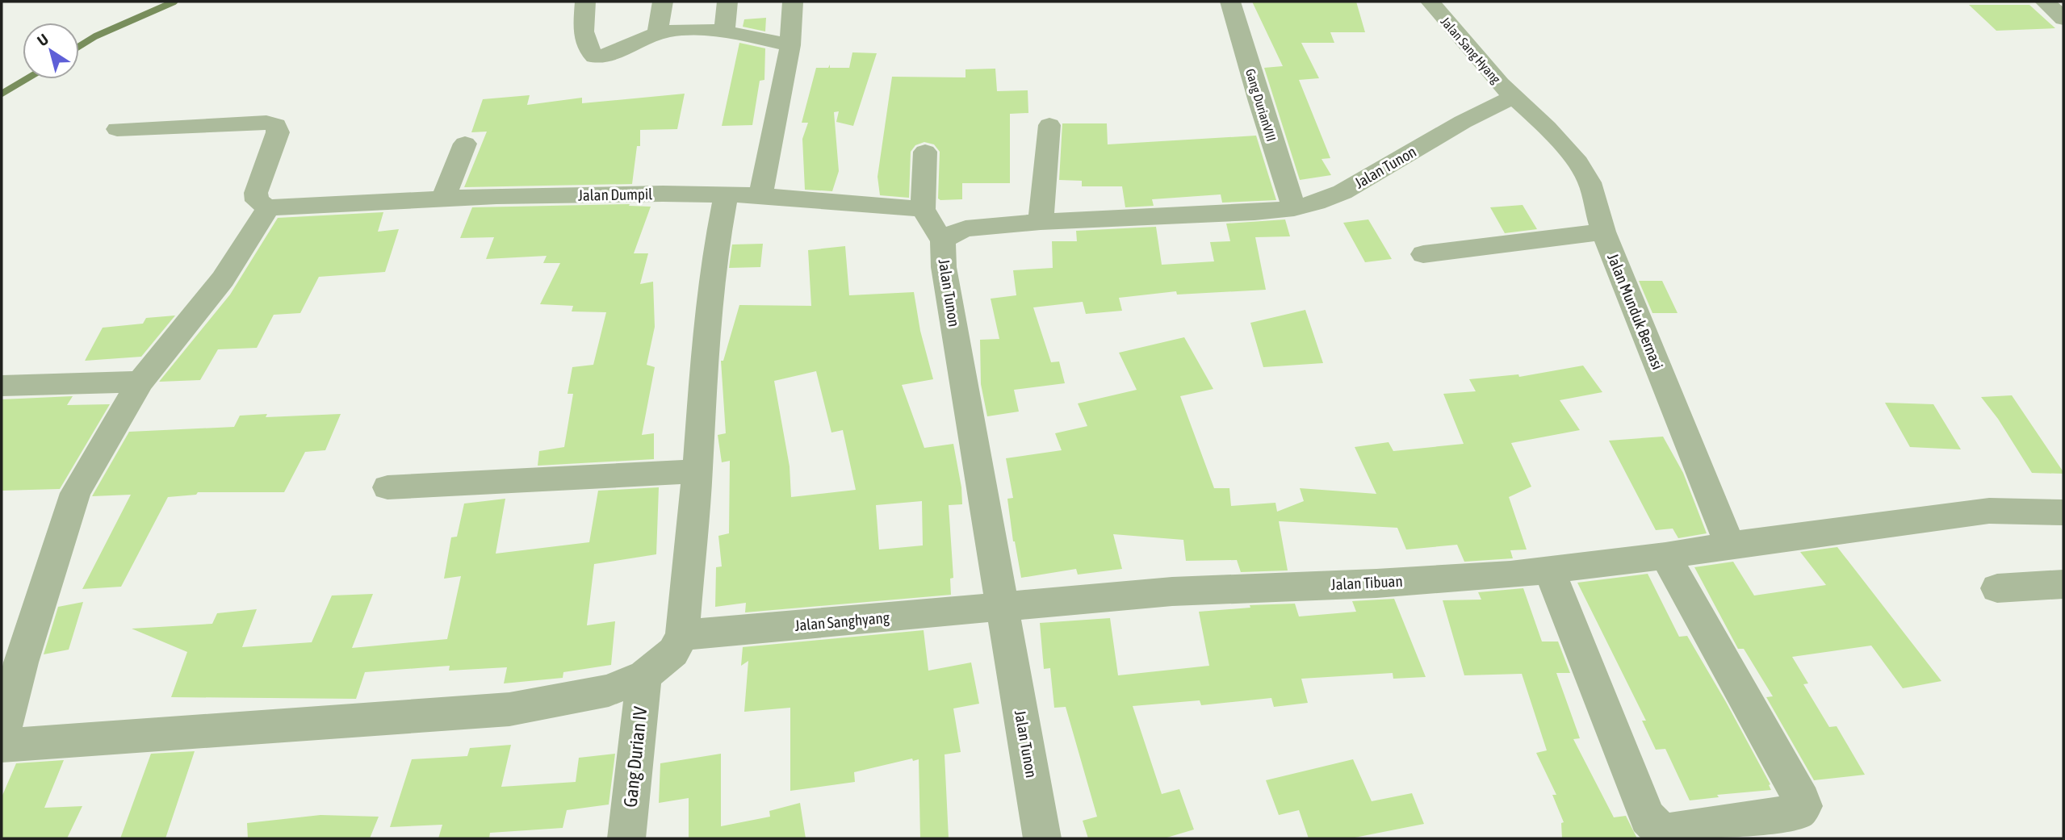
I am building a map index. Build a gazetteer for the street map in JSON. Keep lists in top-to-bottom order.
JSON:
{
  "streets": {
    "street": [
      "Jalan Sang Hyang",
      "Gang DurianVIII",
      "Jalan Tunon",
      "Jalan Dumpil",
      "Jalan Munduk Bernasi",
      "Jalan Tibuan",
      "Jalan Sanghyang",
      "Gang Durian IV"
    ]
  },
  "crossings": [
    ["Jalan Sang Hyang", "Jalan Tunon"],
    ["Jalan Sang Hyang", "Jalan Munduk Bernasi"],
    ["Gang DurianVIII", "Jalan Tunon"],
    ["Jalan Tunon", "Jalan Munduk Bernasi"],
    ["Jalan Tunon", "Jalan Tibuan"],
    ["Jalan Tunon", "Jalan Sanghyang"],
    ["Jalan Munduk Bernasi", "Jalan Tibuan"],
    ["Jalan Tibuan", "Jalan Sanghyang"]
  ],
  "north": "top left"
}
